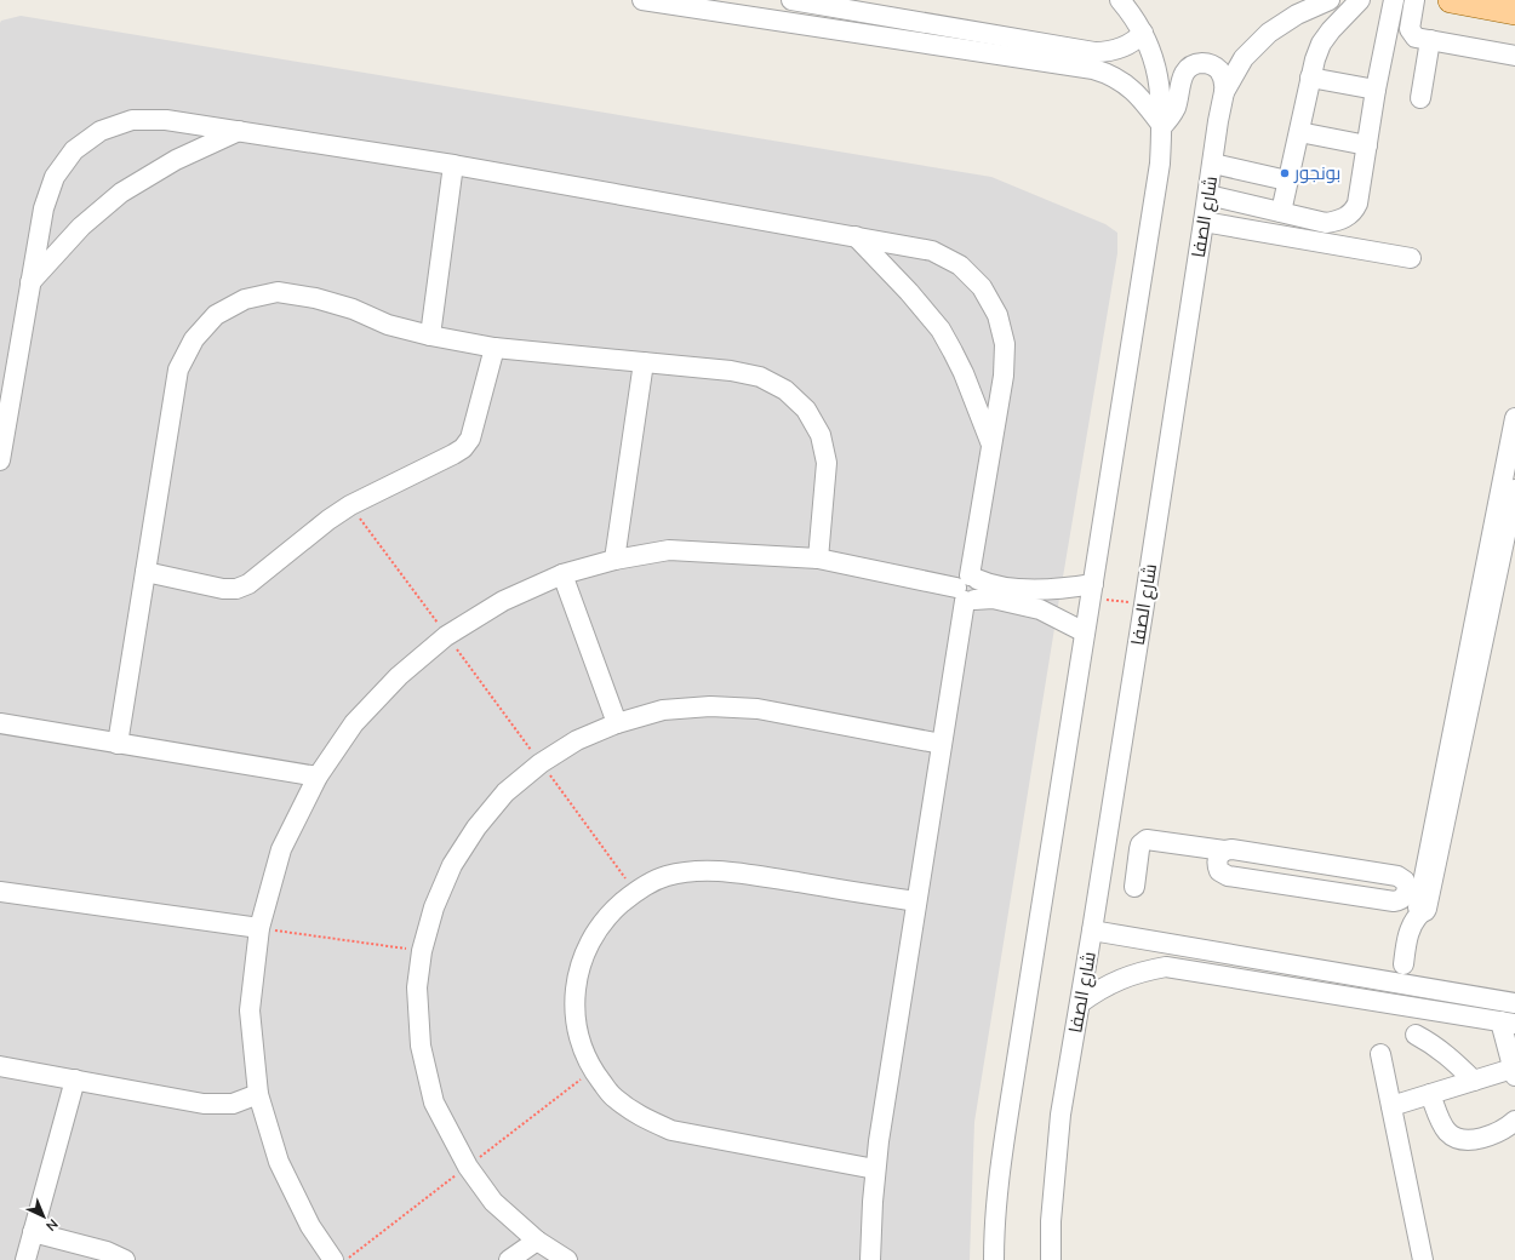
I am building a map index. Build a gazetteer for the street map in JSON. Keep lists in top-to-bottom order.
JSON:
{
  "streets": {
    "street": ["شارع الصفا"]
  },
  "places": ["بونجور"],
  "north": "bottom right"
}
